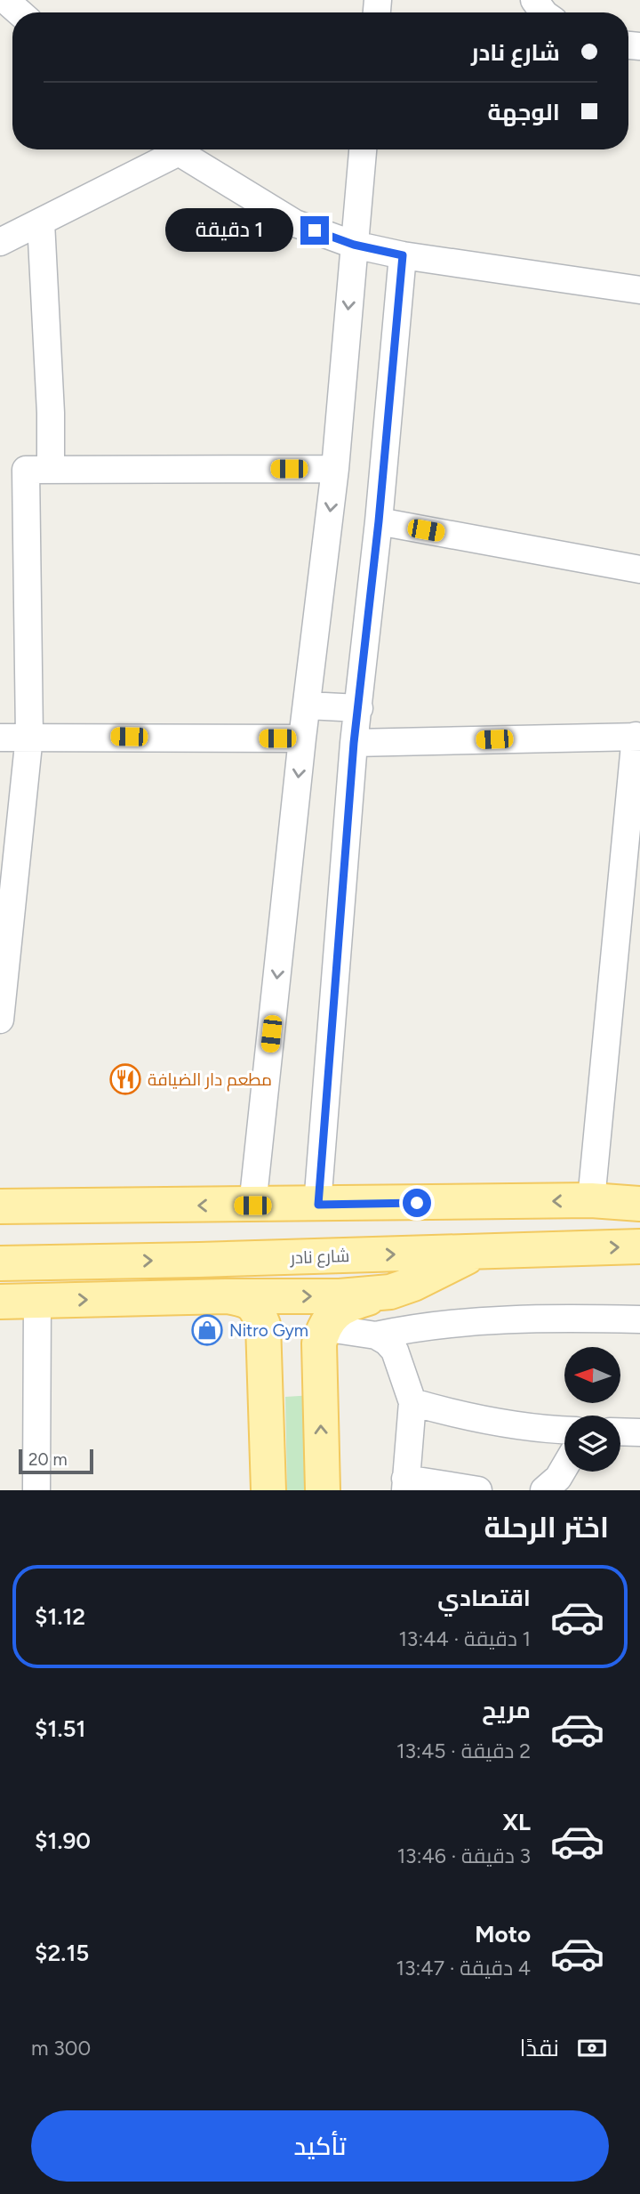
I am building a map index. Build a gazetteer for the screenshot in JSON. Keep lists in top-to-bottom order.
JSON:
{
  "streets": {
    "main road": ["شارع نادر"]
  },
  "places": {
    "restaurant": ["مطعم دار الضيافة"],
    "shop": ["Nitro Gym"]
  },
  "scale_bar": "20 m",
  "north": "left",
  "page": {
    "banner": ["شارع نادر", "الوجهة"],
    "bubble": "1 دقيقة",
    "scale": "20 m",
    "heading": "اختر الرحلة",
    "list": [
      {
        "name": "اقتصادي",
        "note": "1 دقيقة · 13:44",
        "value": "$1.12"
      },
      {
        "name": "مريح",
        "note": "2 دقيقة · 13:45",
        "value": "$1.51"
      },
      {
        "name": "XL",
        "note": "3 دقيقة · 13:46",
        "value": "$1.90"
      },
      {
        "name": "Moto",
        "note": "4 دقيقة · 13:47",
        "value": "$2.15"
      }
    ],
    "pay": ["نقدًا", "300 m"],
    "buttons": "تأكيد"
  }
}
